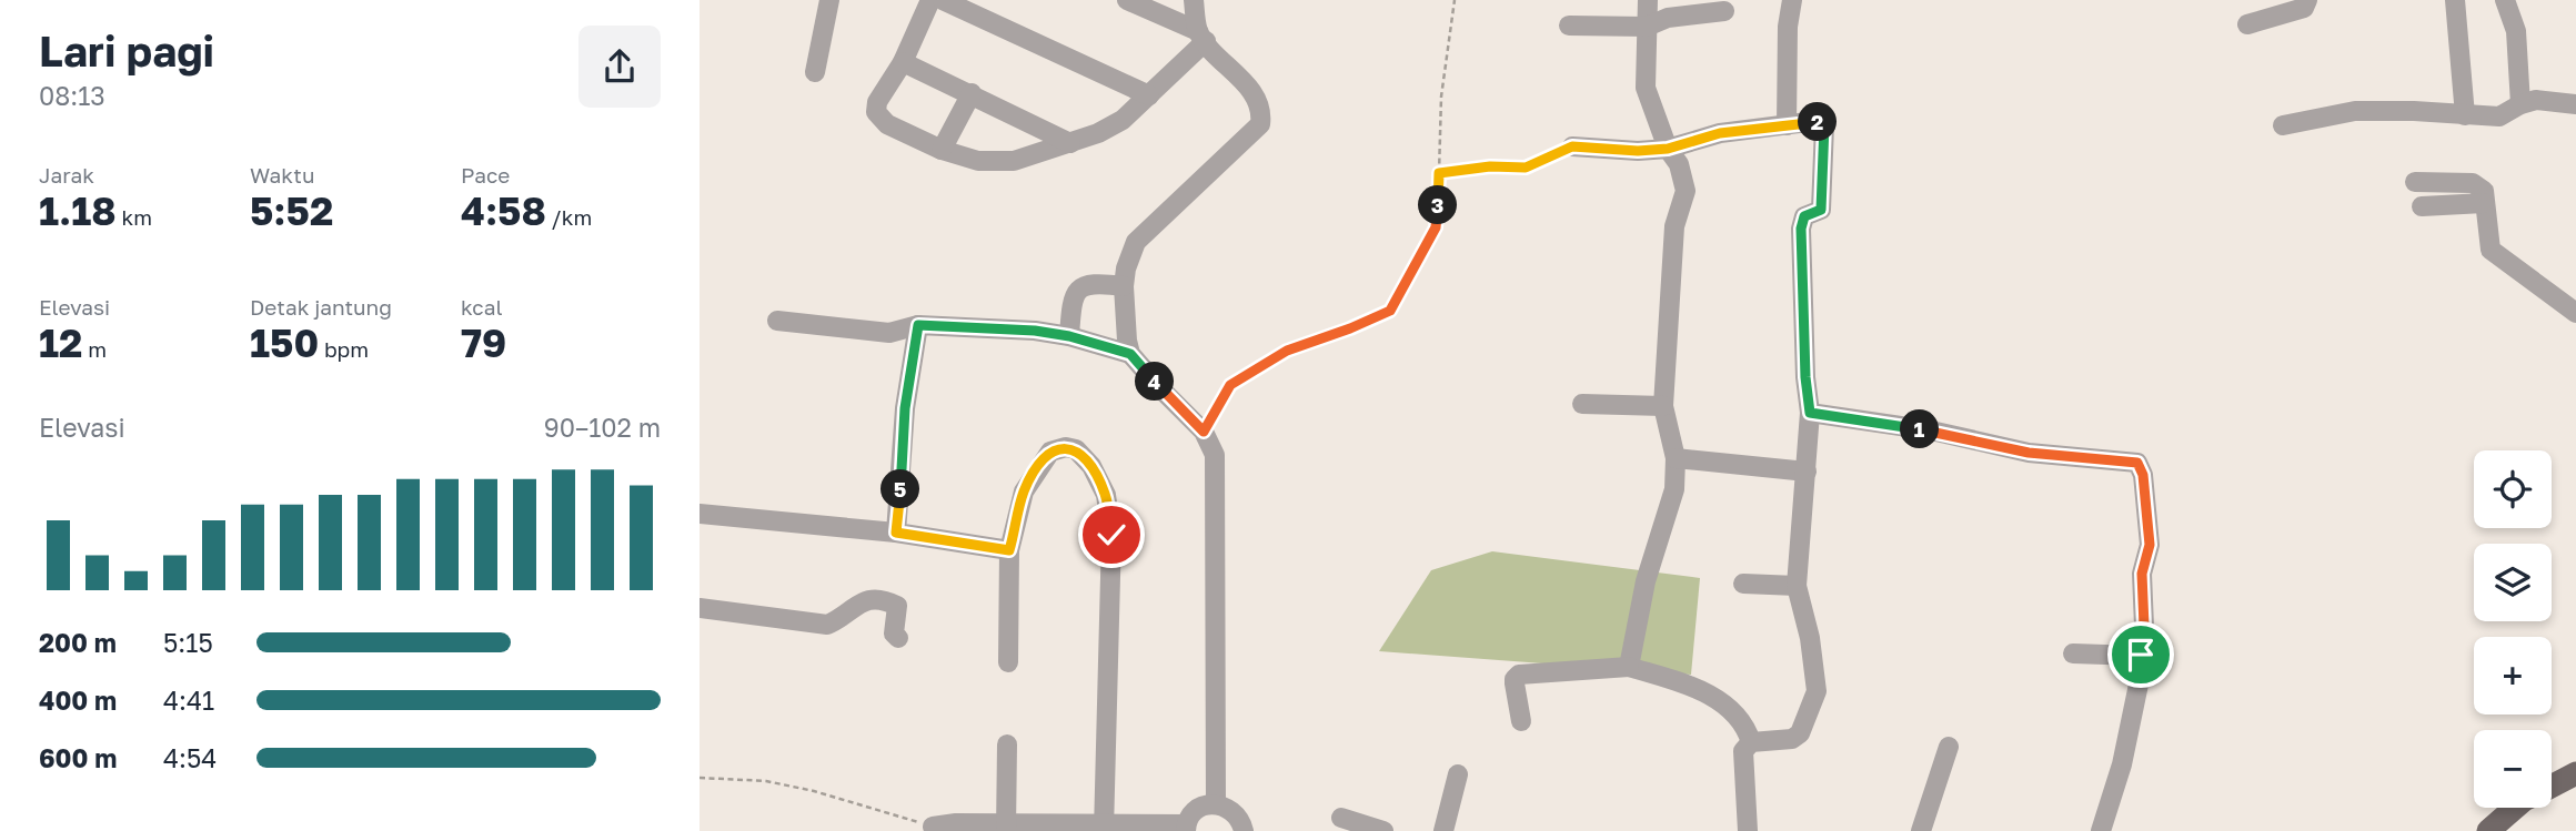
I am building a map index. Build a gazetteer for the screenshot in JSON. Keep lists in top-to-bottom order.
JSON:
{
  "page": {
    "heading": ["Lari pagi", "08:13"],
    "pins": [
      "2",
      "3",
      "4",
      "1",
      "5"
    ],
    "stats": [
      ["Jarak", "1.18 km"],
      ["Waktu", "5:52"],
      ["Pace", "4:58 /km"],
      ["Elevasi", "12 m"],
      ["Detak jantung", "150 bpm"],
      ["kcal", "79"]
    ],
    "chart": ["Elevasi", "90–102 m"],
    "map_buttons": ["+", "−"],
    "list": [
      {
        "name": "200 m",
        "note": "5:15"
      },
      {
        "name": "400 m",
        "note": "4:41"
      },
      {
        "name": "600 m",
        "note": "4:54"
      }
    ]
  }
}
